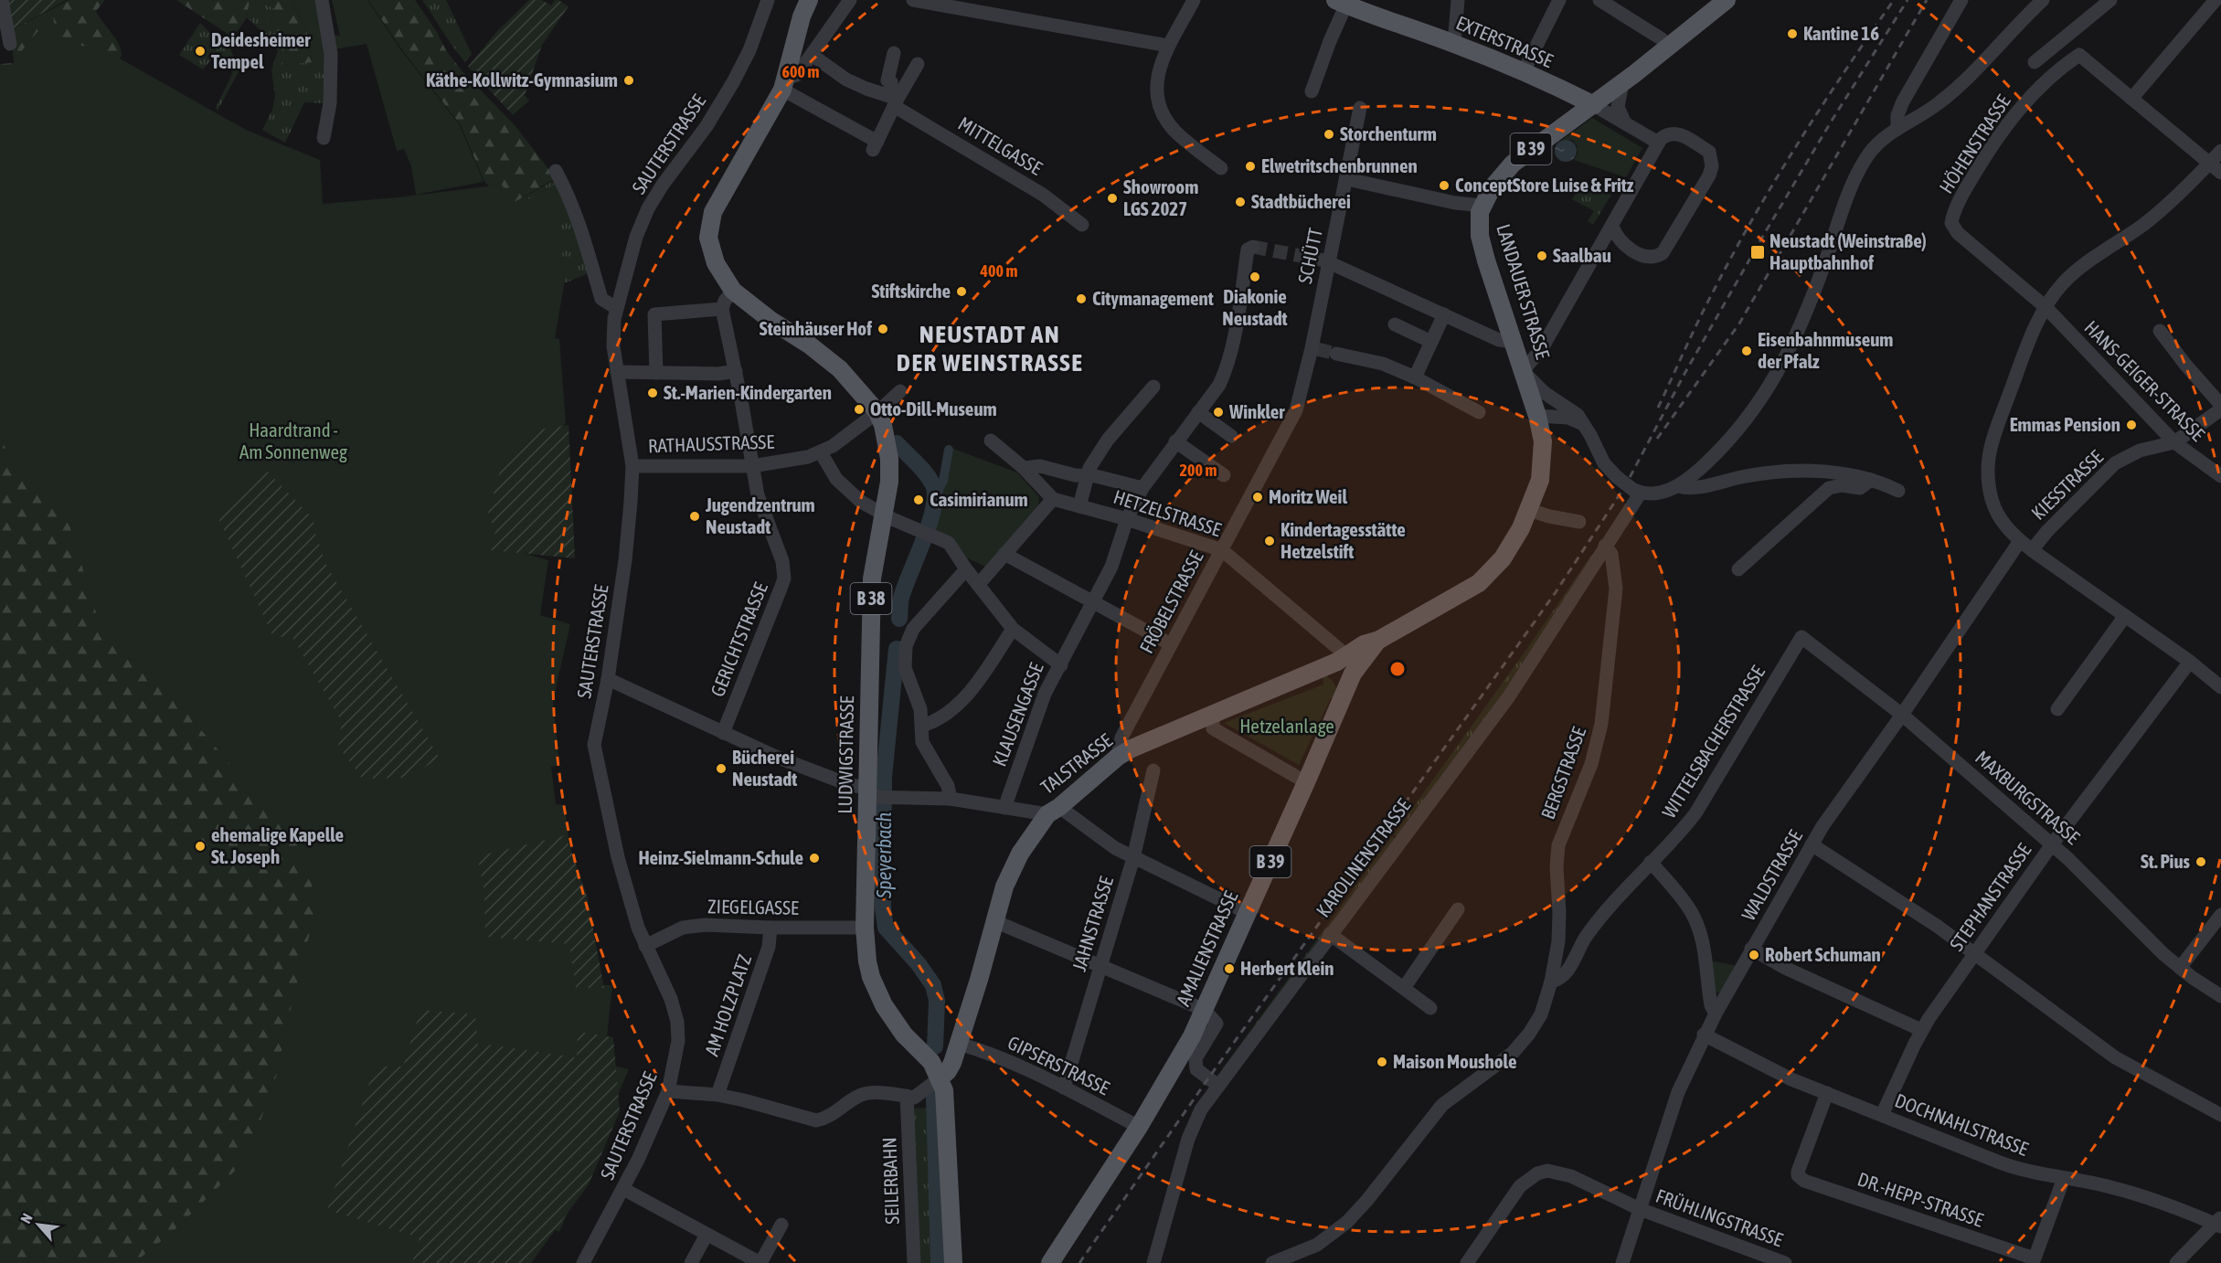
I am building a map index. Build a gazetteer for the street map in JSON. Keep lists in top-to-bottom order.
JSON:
{
  "streets": {
    "main road": [
      "EXTERSTRASSE",
      "B 39",
      "LANDAUER STRASSE",
      "B 38",
      "LUDWIGSTRASSE",
      "TALSTRASSE",
      "AMALIENSTRASSE"
    ],
    "street": [
      "SAUTERSTRASSE",
      "HÖHENSTRASSE",
      "MITTELGASSE",
      "SCHÜTT",
      "HANS-GEIGER-STRASSE",
      "RATHAUSSTRASSE",
      "KIESSTRASSE",
      "HETZELSTRASSE",
      "FRÖBELSTRASSE",
      "GERICHTSTRASSE",
      "KLAUSENGASSE",
      "WITTELSBACHERSTRASSE",
      "BERGSTRASSE",
      "MAXBURGSTRASSE",
      "KAROLINENSTRASSE",
      "WALDSTRASSE",
      "STEPHANSTRASSE",
      "ZIEGELGASSE",
      "JAHNSTRASSE",
      "AM HOLZPLATZ",
      "GIPSERSTRASSE",
      "DOCHNAHLSTRASSE",
      "SEILERBAHN",
      "DR.-HEPP-STRASSE",
      "FRÜHLINGSTRASSE"
    ]
  },
  "crossings": [
    ["EXTERSTRASSE", "LANDAUER STRASSE"],
    ["SAUTERSTRASSE", "RATHAUSSTRASSE"],
    ["SAUTERSTRASSE", "ZIEGELGASSE"],
    ["HÖHENSTRASSE", "HANS-GEIGER-STRASSE"],
    ["SCHÜTT", "FRÖBELSTRASSE"],
    ["LANDAUER STRASSE", "TALSTRASSE"],
    ["HANS-GEIGER-STRASSE", "KIESSTRASSE"],
    ["RATHAUSSTRASSE", "B 38"],
    ["RATHAUSSTRASSE", "GERICHTSTRASSE"],
    ["RATHAUSSTRASSE", "KLAUSENGASSE"],
    ["RATHAUSSTRASSE", "LUDWIGSTRASSE"],
    ["KIESSTRASSE", "WALDSTRASSE"],
    ["HETZELSTRASSE", "FRÖBELSTRASSE"],
    ["HETZELSTRASSE", "TALSTRASSE"],
    ["B 38", "LUDWIGSTRASSE"],
    ["FRÖBELSTRASSE", "TALSTRASSE"],
    ["KLAUSENGASSE", "LUDWIGSTRASSE"],
    ["WITTELSBACHERSTRASSE", "BERGSTRASSE"],
    ["WITTELSBACHERSTRASSE", "MAXBURGSTRASSE"],
    ["LUDWIGSTRASSE", "TALSTRASSE"],
    ["LUDWIGSTRASSE", "ZIEGELGASSE"],
    ["TALSTRASSE", "AMALIENSTRASSE"],
    ["TALSTRASSE", "GIPSERSTRASSE"],
    ["BERGSTRASSE", "KAROLINENSTRASSE"],
    ["MAXBURGSTRASSE", "WALDSTRASSE"],
    ["MAXBURGSTRASSE", "STEPHANSTRASSE"],
    ["WALDSTRASSE", "DOCHNAHLSTRASSE"],
    ["WALDSTRASSE", "FRÜHLINGSTRASSE"],
    ["STEPHANSTRASSE", "DOCHNAHLSTRASSE"],
    ["ZIEGELGASSE", "AM HOLZPLATZ"],
    ["JAHNSTRASSE", "GIPSERSTRASSE"],
    ["AMALIENSTRASSE", "GIPSERSTRASSE"],
    ["DOCHNAHLSTRASSE", "DR.-HEPP-STRASSE"]
  ],
  "districts": ["NEUSTADT AN DER WEINSTRASSE"],
  "water": ["Speyerbach"],
  "parks": ["Haardtrand - Am Sonnenweg", "Hetzelanlage"],
  "places": {
    "other": [
      "Kantine 16",
      "Deidesheimer Tempel",
      "Käthe-Kollwitz-Gymnasium",
      "Storchenturm",
      "Elwetritschenbrunnen",
      "ConceptStore Luise & Fritz",
      "Showroom LGS 2027",
      "Stadtbücherei",
      "Saalbau",
      "Diakonie Neustadt",
      "Stiftskirche",
      "Citymanagement",
      "Steinhäuser Hof",
      "Eisenbahnmuseum der Pfalz",
      "St.-Marien-Kindergarten",
      "Otto-Dill-Museum",
      "Winkler",
      "Emmas Pension",
      "Moritz Weil",
      "Casimirianum",
      "Jugendzentrum Neustadt",
      "Kindertagesstätte Hetzelstift",
      "Bücherei Neustadt",
      "ehemalige Kapelle St. Joseph",
      "Heinz-Sielmann-Schule",
      "St. Pius",
      "Robert Schuman",
      "Herbert Klein",
      "Maison Moushole"
    ],
    "transit": ["Neustadt (Weinstraße) Hauptbahnhof"]
  },
  "north": "top left",
  "rings": ["600 m", "400 m", "200 m"]
}
